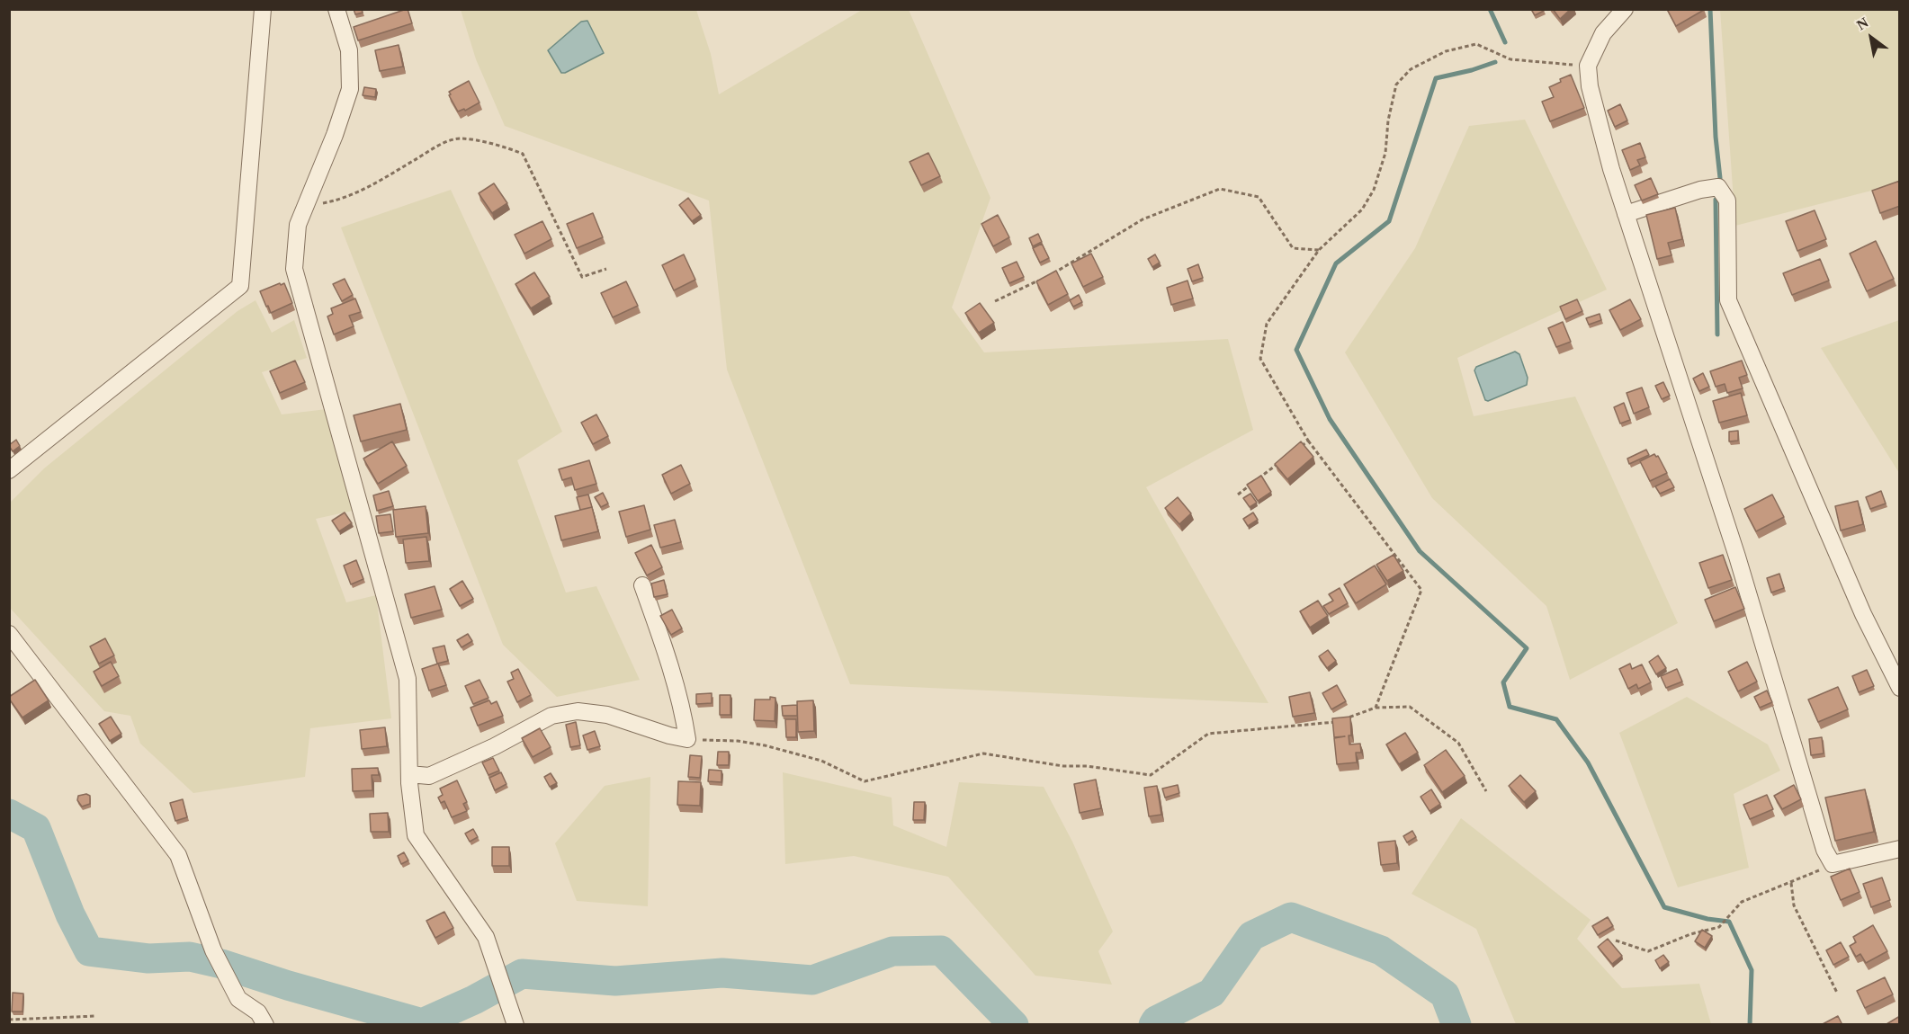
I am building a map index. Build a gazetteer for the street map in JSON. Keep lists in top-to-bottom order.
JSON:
{
  "north": "top left"
}
